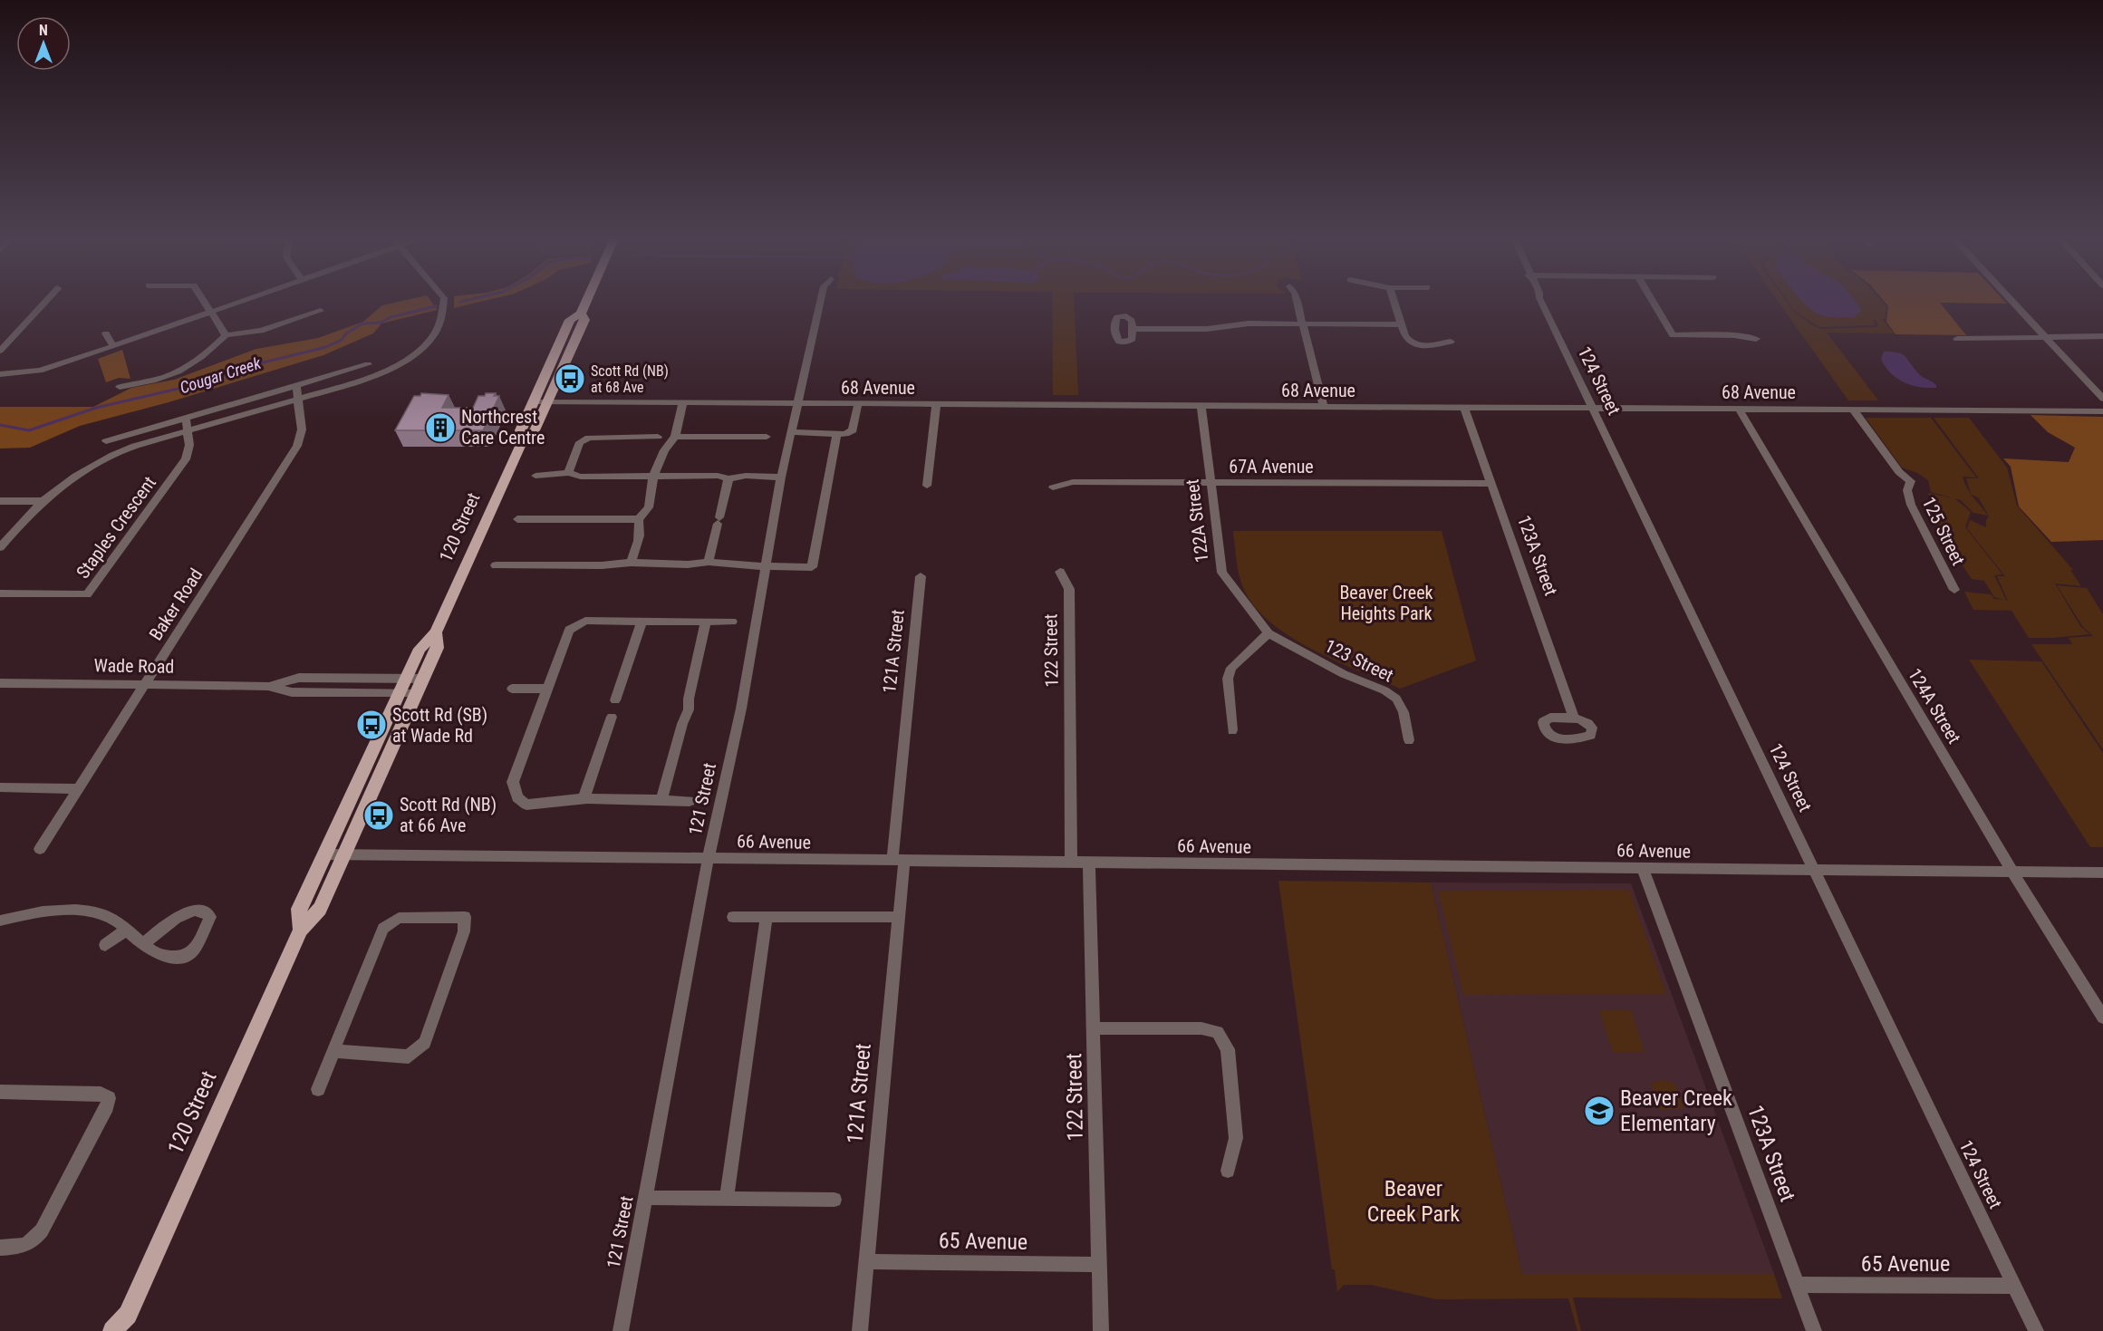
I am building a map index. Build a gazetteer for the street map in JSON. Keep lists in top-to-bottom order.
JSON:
{
  "streets": {
    "main road": ["120 Street"],
    "street": [
      "124 Street",
      "68 Avenue",
      "67A Avenue",
      "122A Street",
      "Staples Crescent",
      "125 Street",
      "123A Street",
      "Baker Road",
      "122 Street",
      "121A Street",
      "123 Street",
      "Wade Road",
      "124A Street",
      "121 Street",
      "66 Avenue",
      "65 Avenue"
    ]
  },
  "crossings": [
    ["124 Street", "68 Avenue"],
    ["124 Street", "66 Avenue"],
    ["124 Street", "65 Avenue"],
    ["68 Avenue", "122A Street"],
    ["68 Avenue", "120 Street"],
    ["68 Avenue", "125 Street"],
    ["68 Avenue", "123A Street"],
    ["68 Avenue", "124A Street"],
    ["68 Avenue", "121 Street"],
    ["67A Avenue", "122A Street"],
    ["67A Avenue", "123A Street"],
    ["122A Street", "123 Street"],
    ["120 Street", "Wade Road"],
    ["120 Street", "66 Avenue"],
    ["123A Street", "66 Avenue"],
    ["123A Street", "65 Avenue"],
    ["Baker Road", "Wade Road"],
    ["122 Street", "66 Avenue"],
    ["122 Street", "65 Avenue"],
    ["121A Street", "66 Avenue"],
    ["121A Street", "65 Avenue"],
    ["124A Street", "66 Avenue"],
    ["121 Street", "66 Avenue"]
  ],
  "water": ["Cougar Creek"],
  "parks": ["Beaver Creek Heights Park", "Beaver Creek Park"],
  "places": {
    "bus stop": ["Scott Rd (NB) at 68 Ave", "Scott Rd (SB) at Wade Rd", "Scott Rd (NB) at 66 Ave"],
    "building": ["Northcrest Care Centre"],
    "school or university": ["Beaver Creek Elementary"]
  },
  "north": "top"
}
